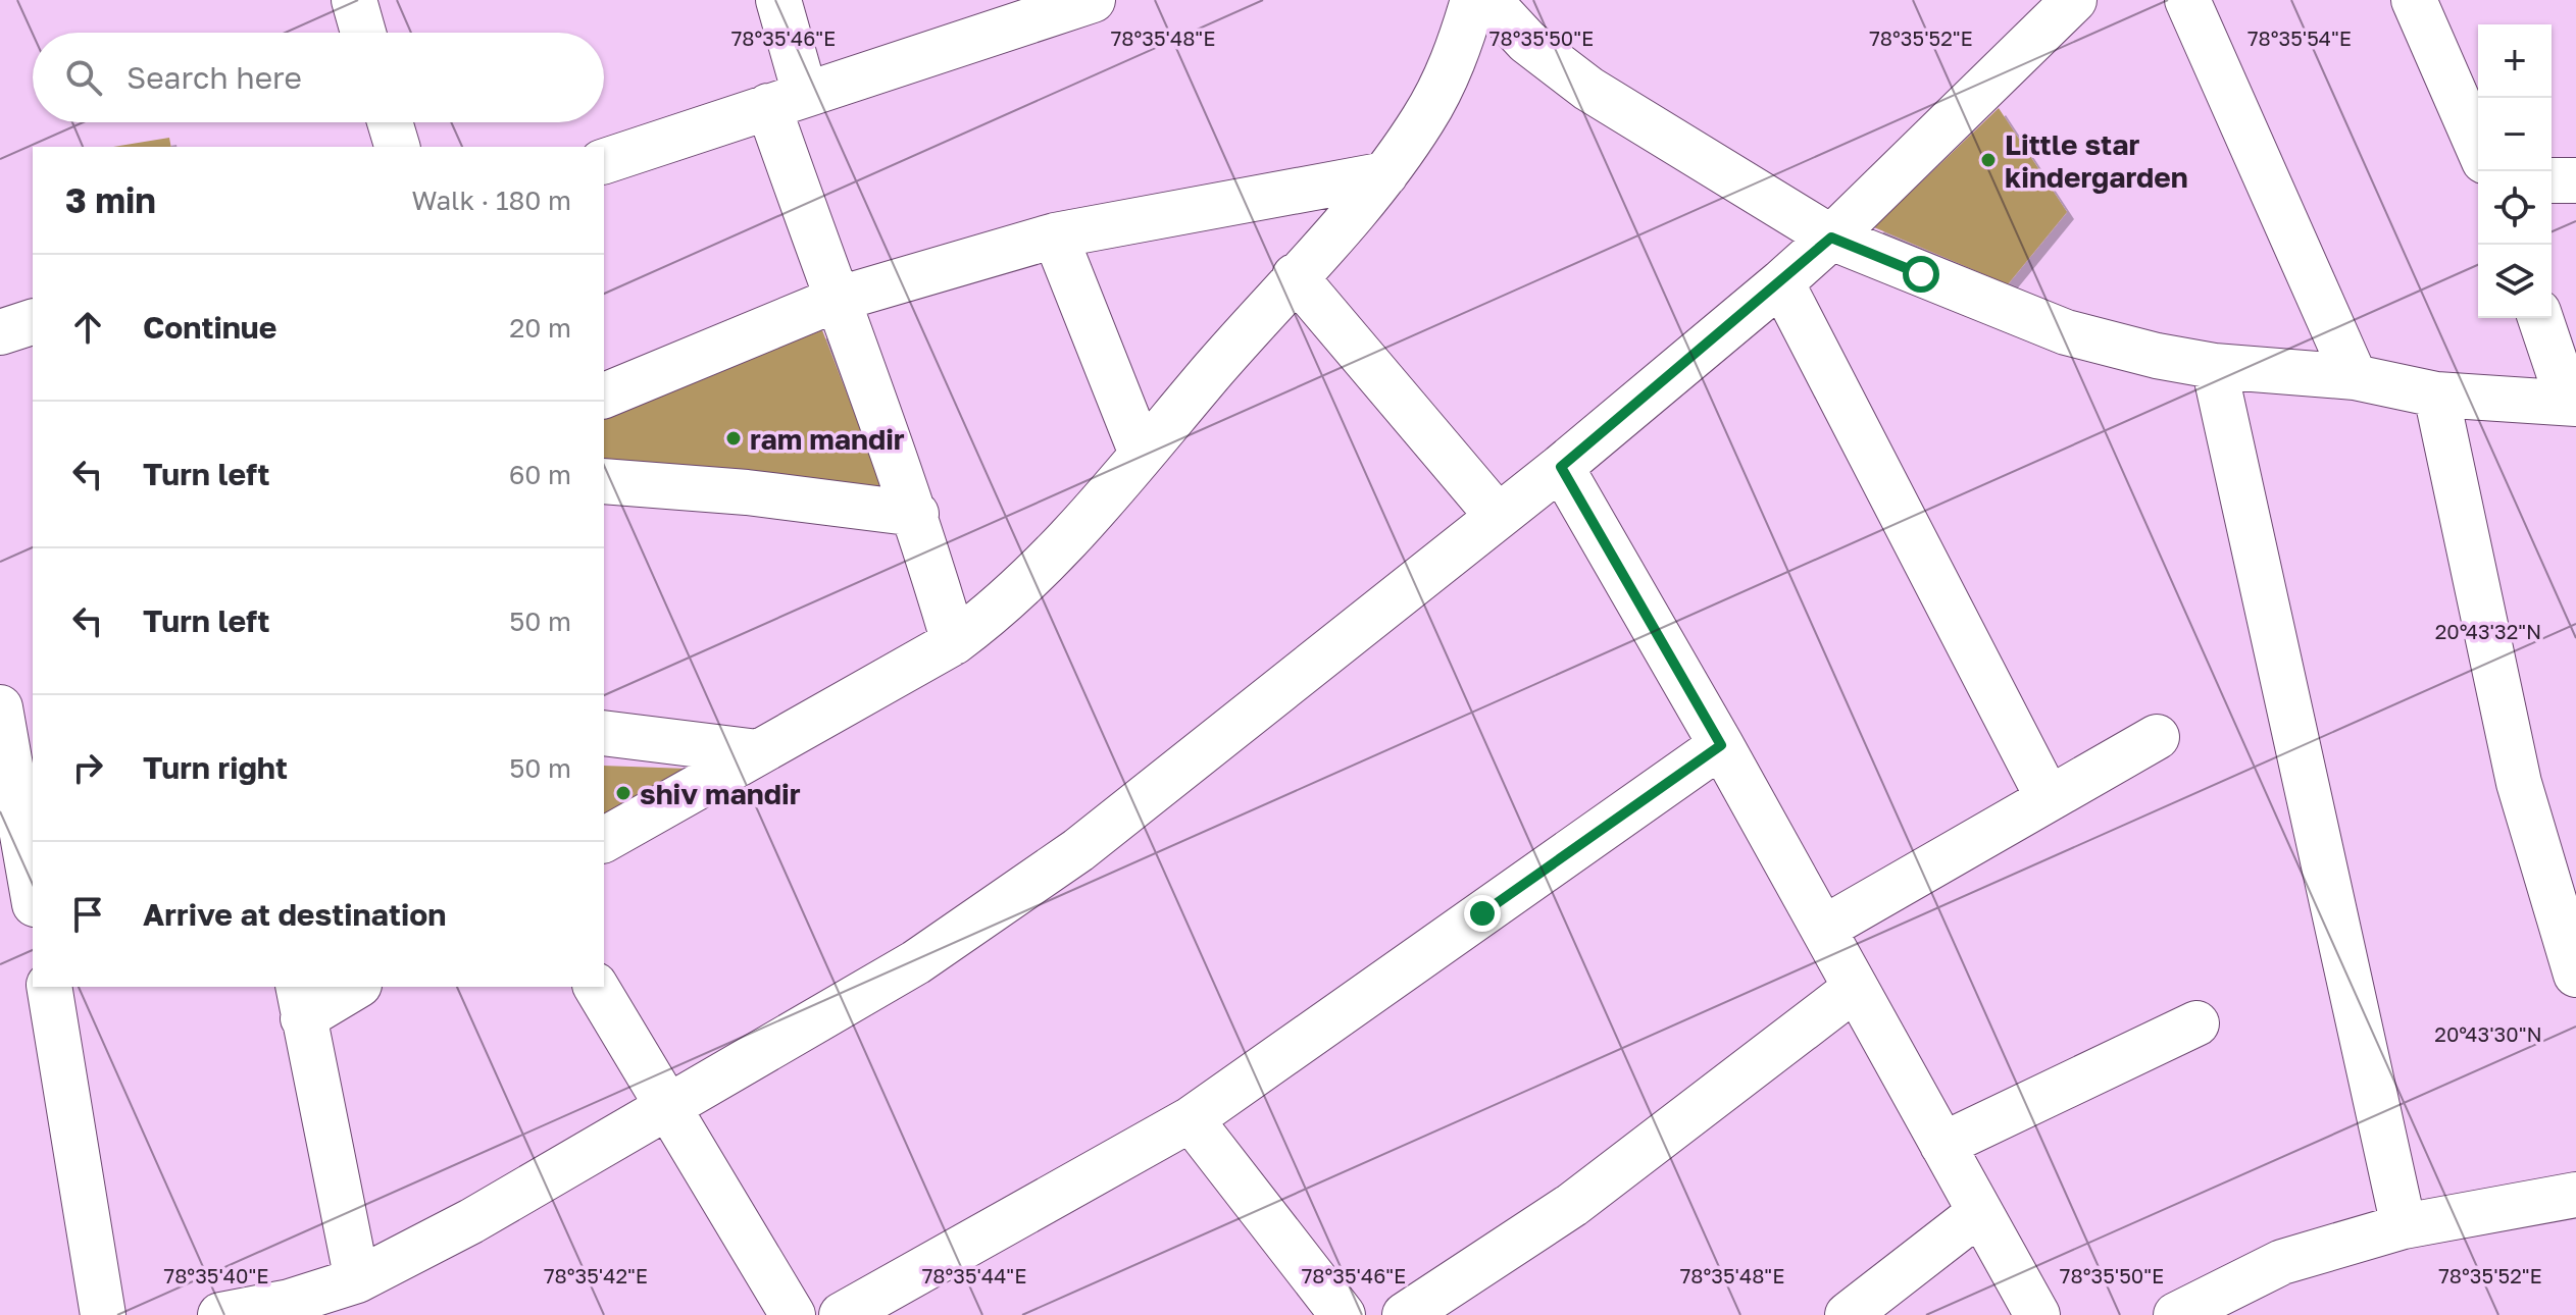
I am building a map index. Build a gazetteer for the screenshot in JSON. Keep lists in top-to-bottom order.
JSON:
{
  "places": ["Little star kindergarden", "ram mandir", "shiv mandir"],
  "page": {
    "map_buttons": ["+", "−"],
    "search": "Search here",
    "heading": ["3 min", "Walk · 180 m"],
    "list": [
      ["Continue", "20 m"],
      ["Turn left", "60 m"],
      ["Turn left", "50 m"],
      ["Turn right", "50 m"],
      "Arrive at destination"
    ]
  },
  "coordinates": [
    "78°35'46\"E",
    "78°35'48\"E",
    "78°35'50\"E",
    "78°35'52\"E",
    "78°35'54\"E",
    "20°43'32\"N",
    "20°43'30\"N",
    "78°35'40\"E",
    "78°35'42\"E",
    "78°35'44\"E"
  ]
}
